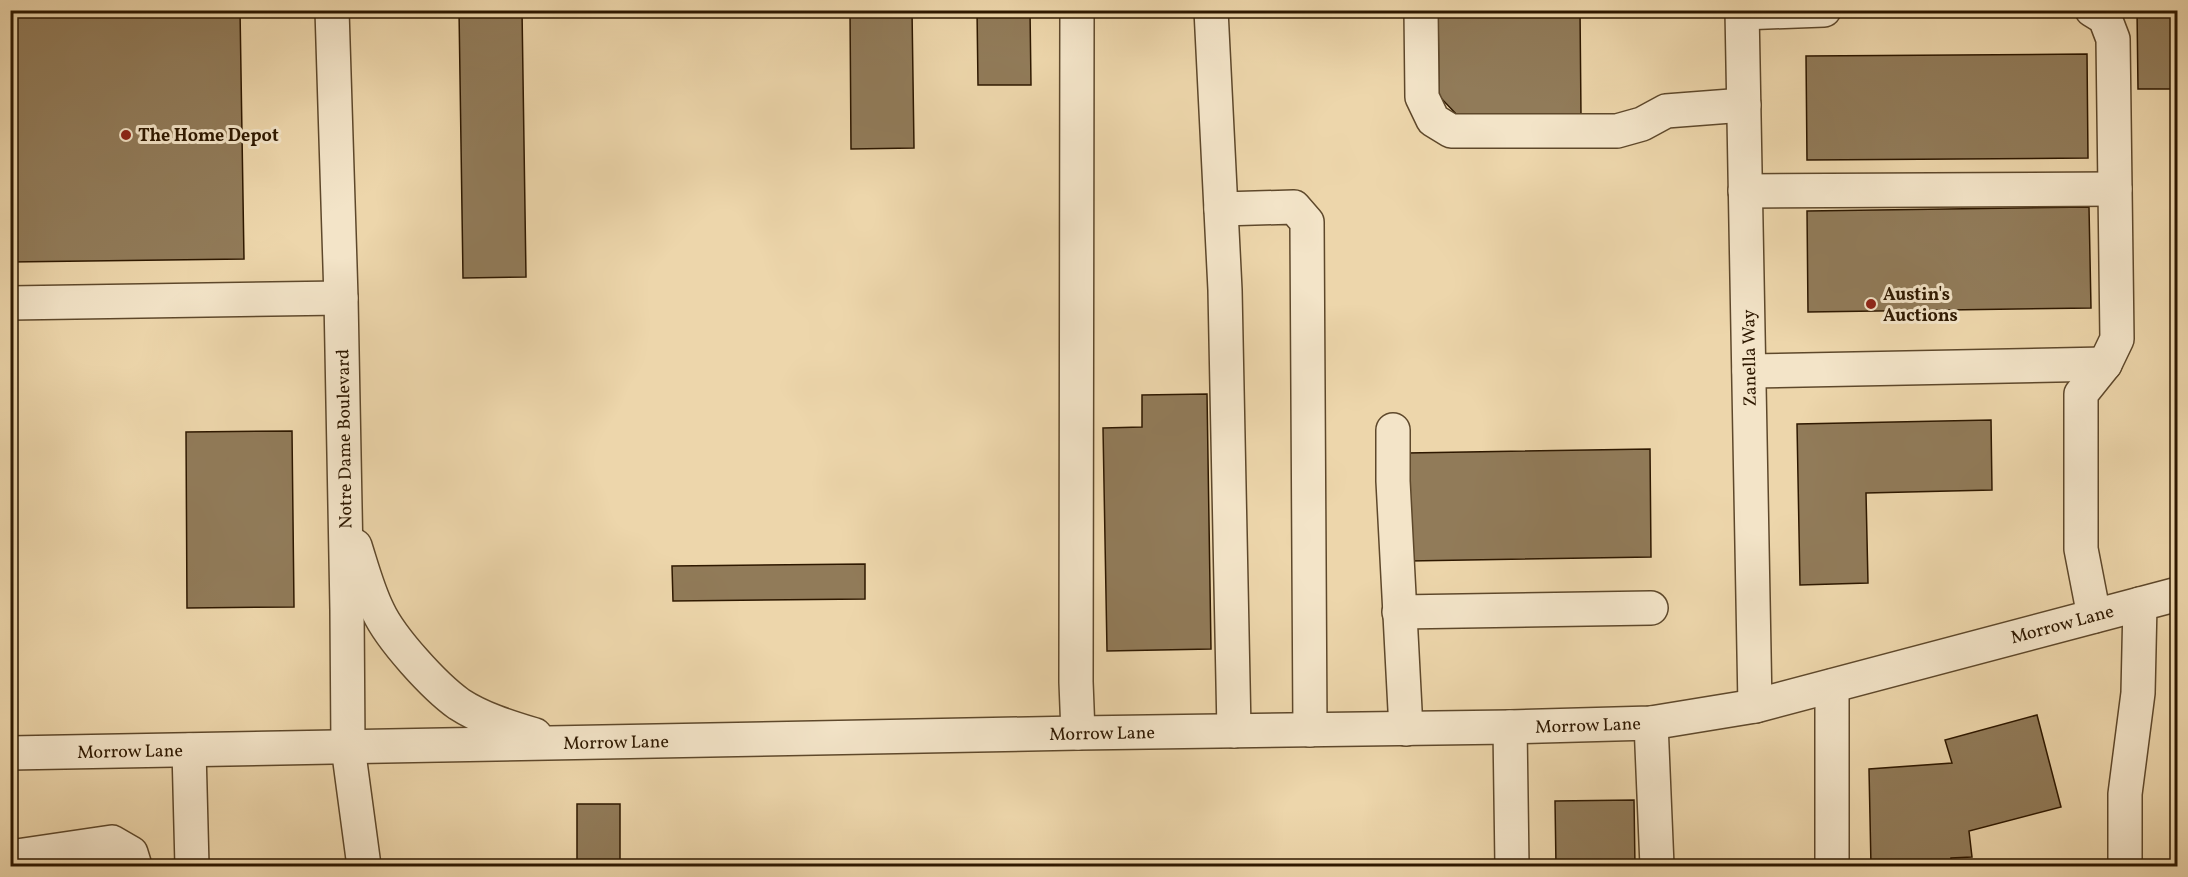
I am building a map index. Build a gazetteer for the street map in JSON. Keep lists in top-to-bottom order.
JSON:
{
  "streets": {
    "street": ["Zanella Way", "Notre Dame Boulevard", "Morrow Lane"]
  },
  "crossings": [
    ["Zanella Way", "Morrow Lane"],
    ["Notre Dame Boulevard", "Morrow Lane"]
  ],
  "places": ["The Home Depot", "Austin's Auctions"]
}
